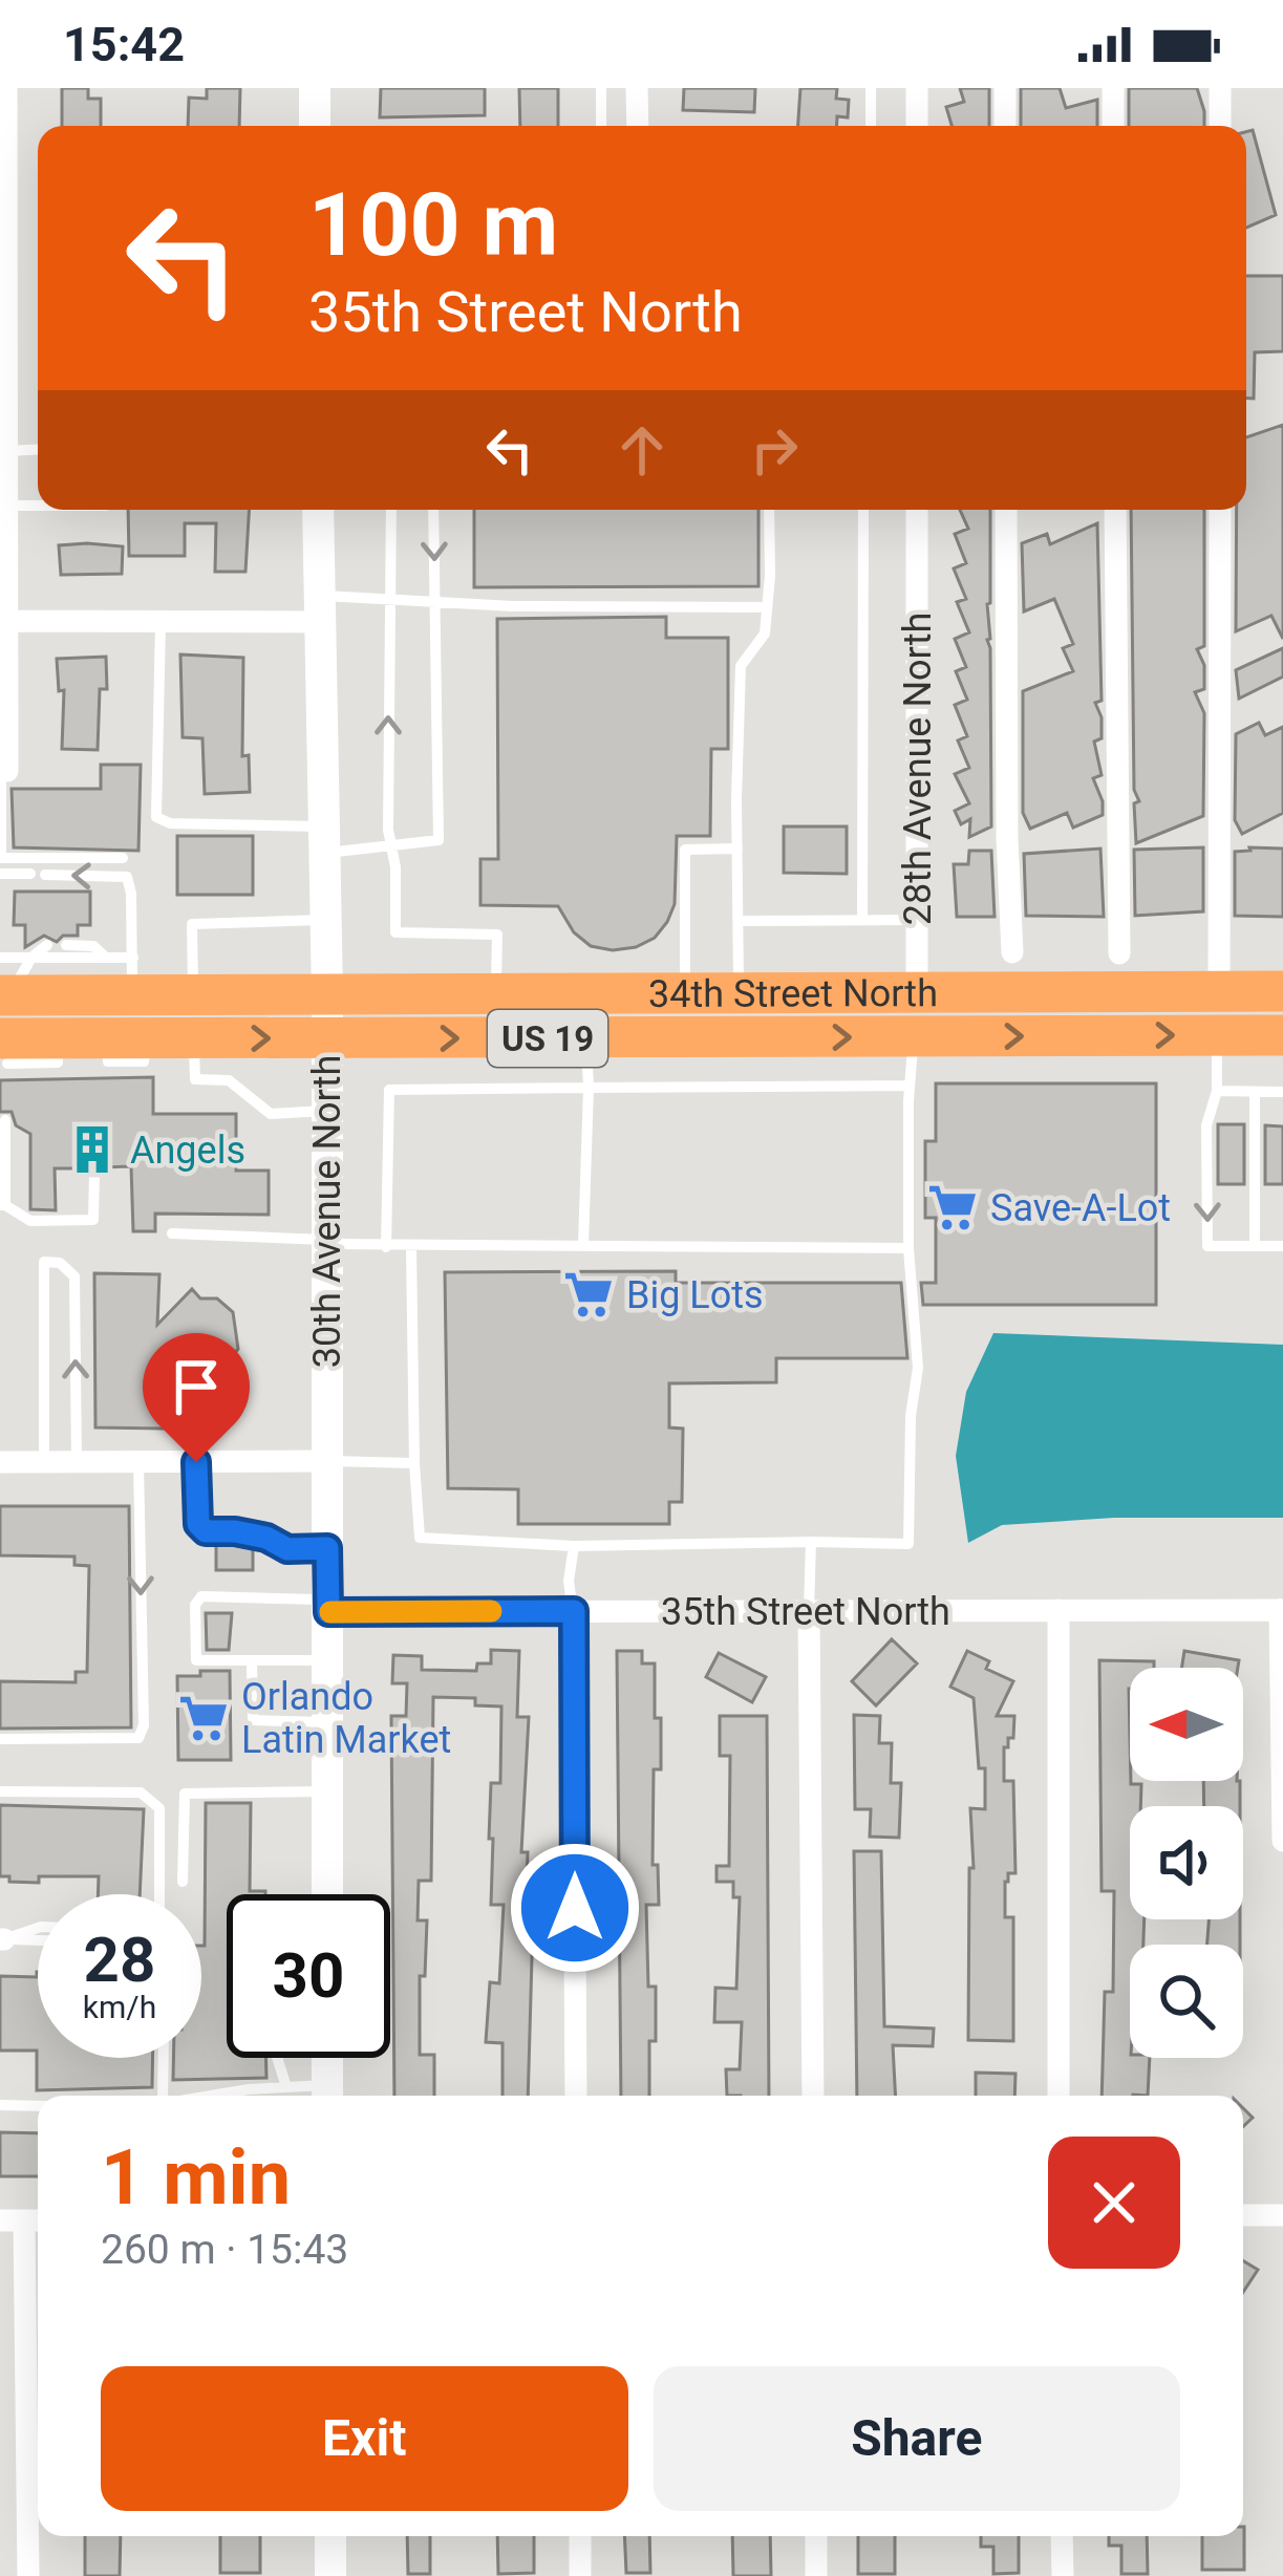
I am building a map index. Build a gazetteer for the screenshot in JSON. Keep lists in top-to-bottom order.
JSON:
{
  "streets": {
    "highway": ["34th Street North", "US 19"],
    "street": ["28th Avenue North", "30th Avenue North", "35th Street North"]
  },
  "crossings": [
    ["28th Avenue North", "34th Street North"],
    ["34th Street North", "30th Avenue North"],
    ["30th Avenue North", "35th Street North"]
  ],
  "places": {
    "building": ["Angels"],
    "supermarket": ["Save-A-Lot", "Big Lots", "Orlando Latin Market"]
  },
  "north": "left",
  "page": {
    "status": "15:42",
    "turn": ["100 m", "35th Street North"],
    "speed": "28 km/h",
    "limit": "30",
    "heading": ["1 min", "260 m · 15:43"],
    "buttons": ["Exit", "Share"]
  }
}
